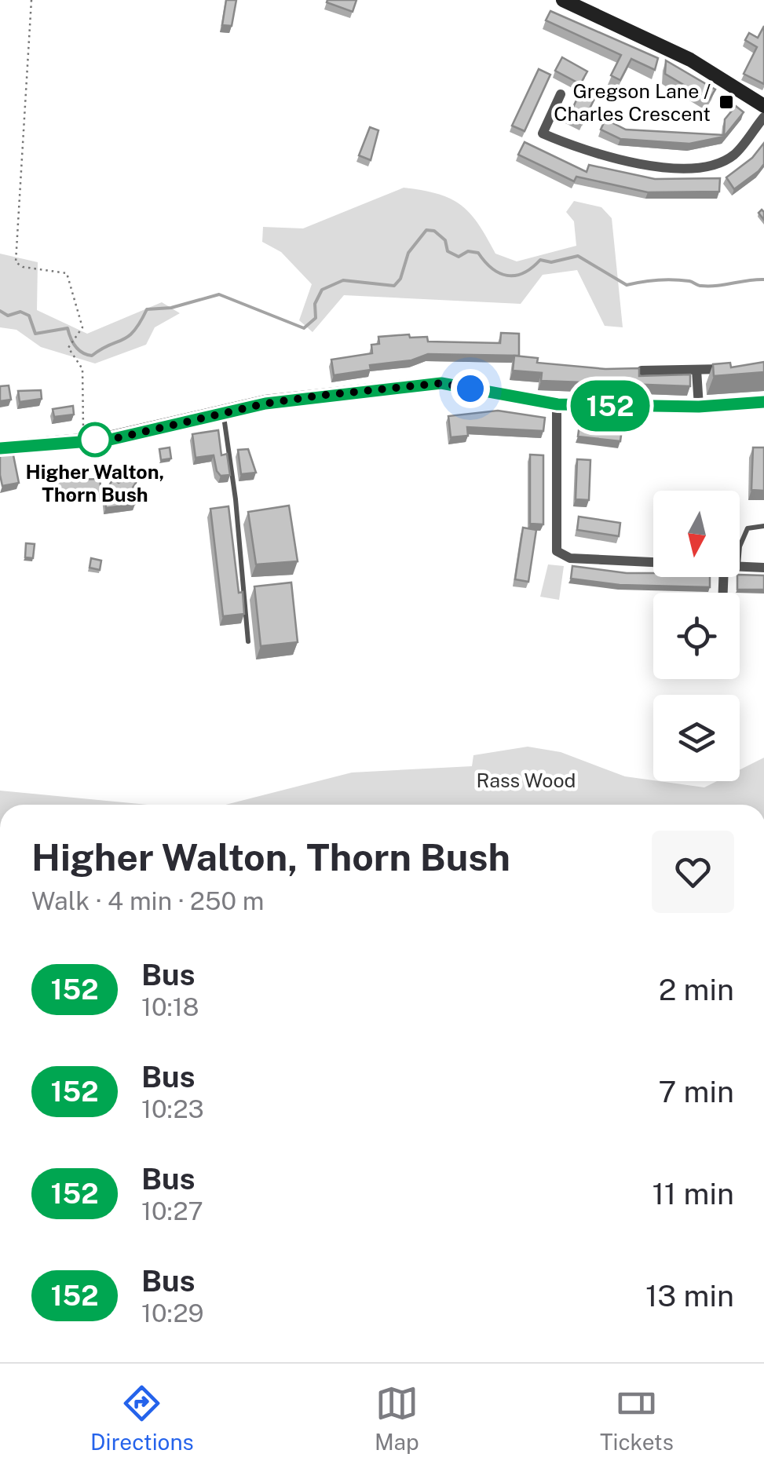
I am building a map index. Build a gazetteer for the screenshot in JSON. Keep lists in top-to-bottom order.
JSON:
{
  "parks": ["Rass Wood"],
  "places": {
    "transit": ["Gregson Lane / Charles Crescent"],
    "other": ["Higher Walton, Thorn Bush"]
  },
  "lines": ["bus line 152"],
  "north": "bottom",
  "page": {
    "on_map": "152",
    "heading": ["Higher Walton, Thorn Bush", "Walk · 4 min · 250 m"],
    "list": [
      {
        "mark": "152",
        "name": "Bus",
        "note": "10:18",
        "value": "2 min"
      },
      {
        "mark": "152",
        "name": "Bus",
        "note": "10:23",
        "value": "7 min"
      },
      {
        "mark": "152",
        "name": "Bus",
        "note": "10:27",
        "value": "11 min"
      },
      {
        "mark": "152",
        "name": "Bus",
        "note": "10:29",
        "value": "13 min"
      }
    ],
    "tabs": ["Directions", "Map", "Tickets"]
  }
}
